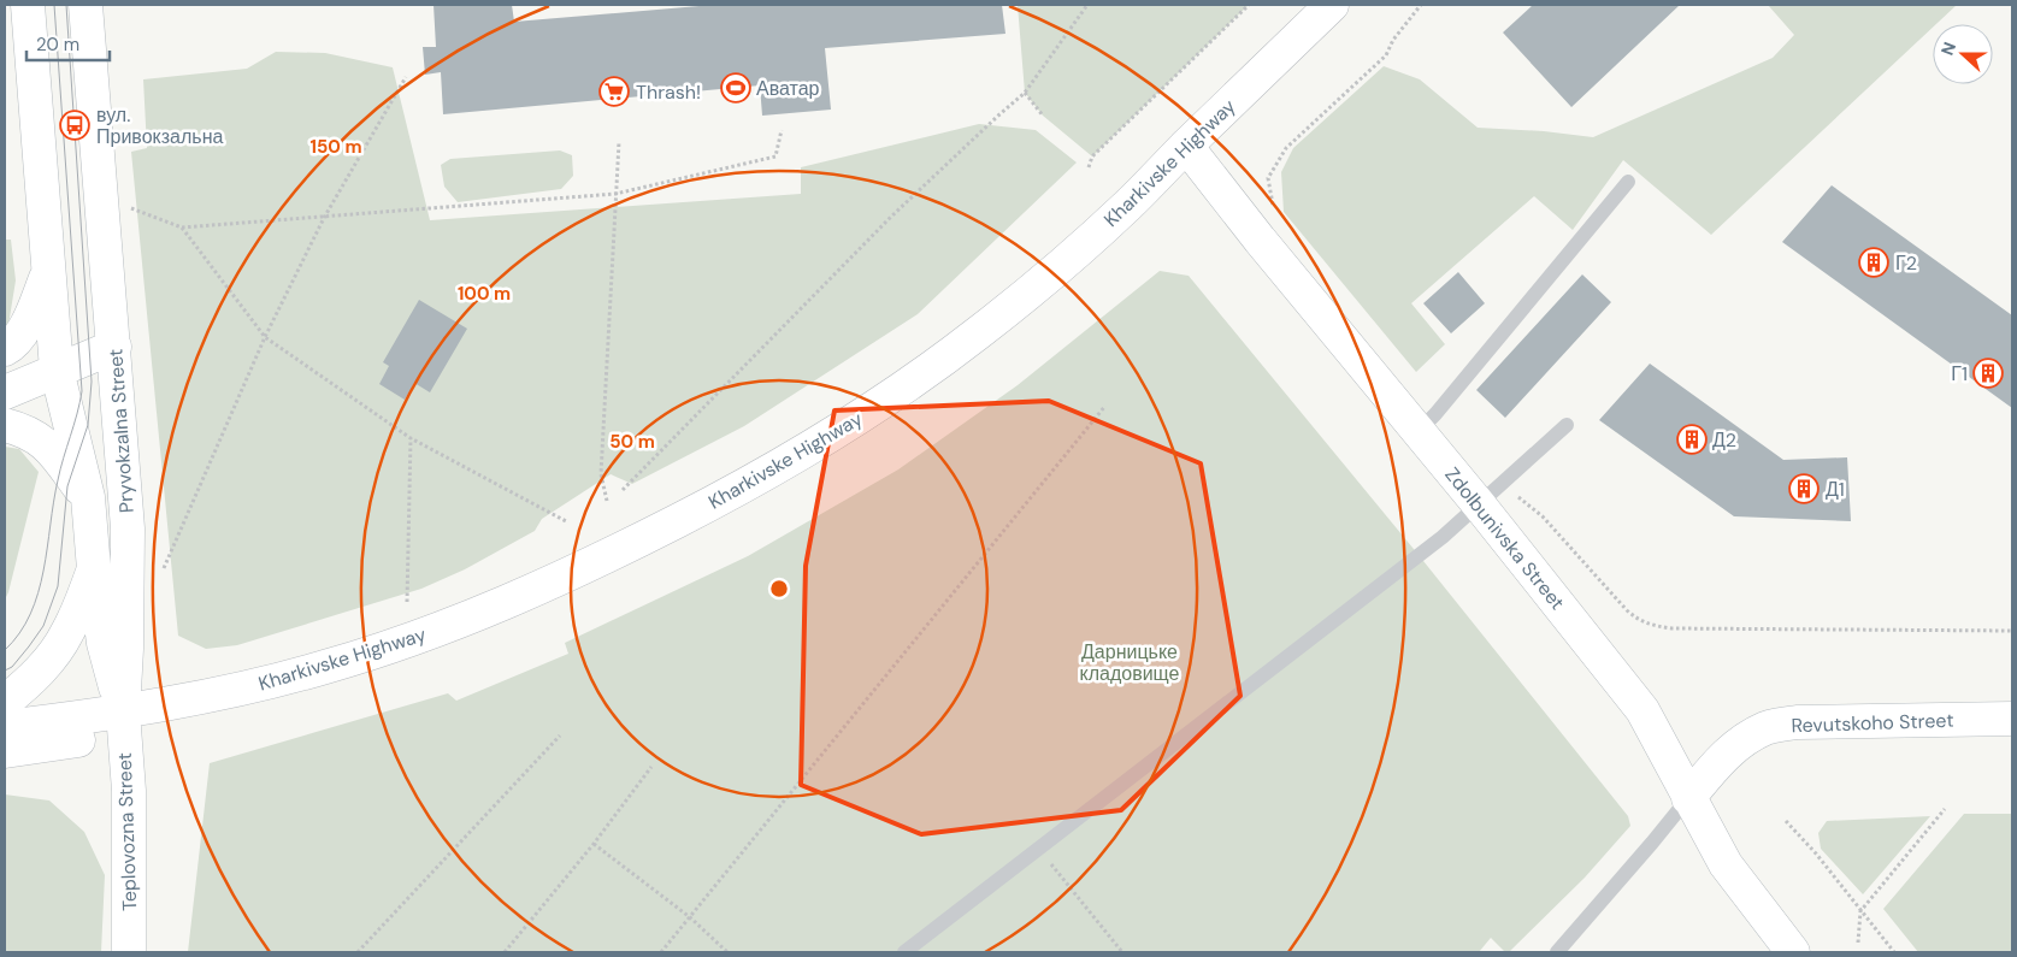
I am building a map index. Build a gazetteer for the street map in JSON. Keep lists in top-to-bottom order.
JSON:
{
  "streets": {
    "main road": [
      "Kharkivske Highway",
      "Pryvokzalna Street",
      "Zdolbunivska Street",
      "Revutskoho Street",
      "Teplovozna Street"
    ]
  },
  "crossings": [
    ["Kharkivske Highway", "Pryvokzalna Street"],
    ["Kharkivske Highway", "Zdolbunivska Street"],
    ["Kharkivske Highway", "Teplovozna Street"],
    ["Pryvokzalna Street", "Teplovozna Street"],
    ["Zdolbunivska Street", "Revutskoho Street"]
  ],
  "parks": ["Дарницьке кладовище"],
  "places": {
    "sports": ["Аватар"],
    "supermarket": ["Thrash!"],
    "bus stop": ["вул. Привокзальна"],
    "building": [
      "Г2",
      "Г1",
      "Д2",
      "Д1"
    ]
  },
  "scale_bar": "20 m",
  "north": "left",
  "rings": ["150 m", "100 m", "50 m"]
}
